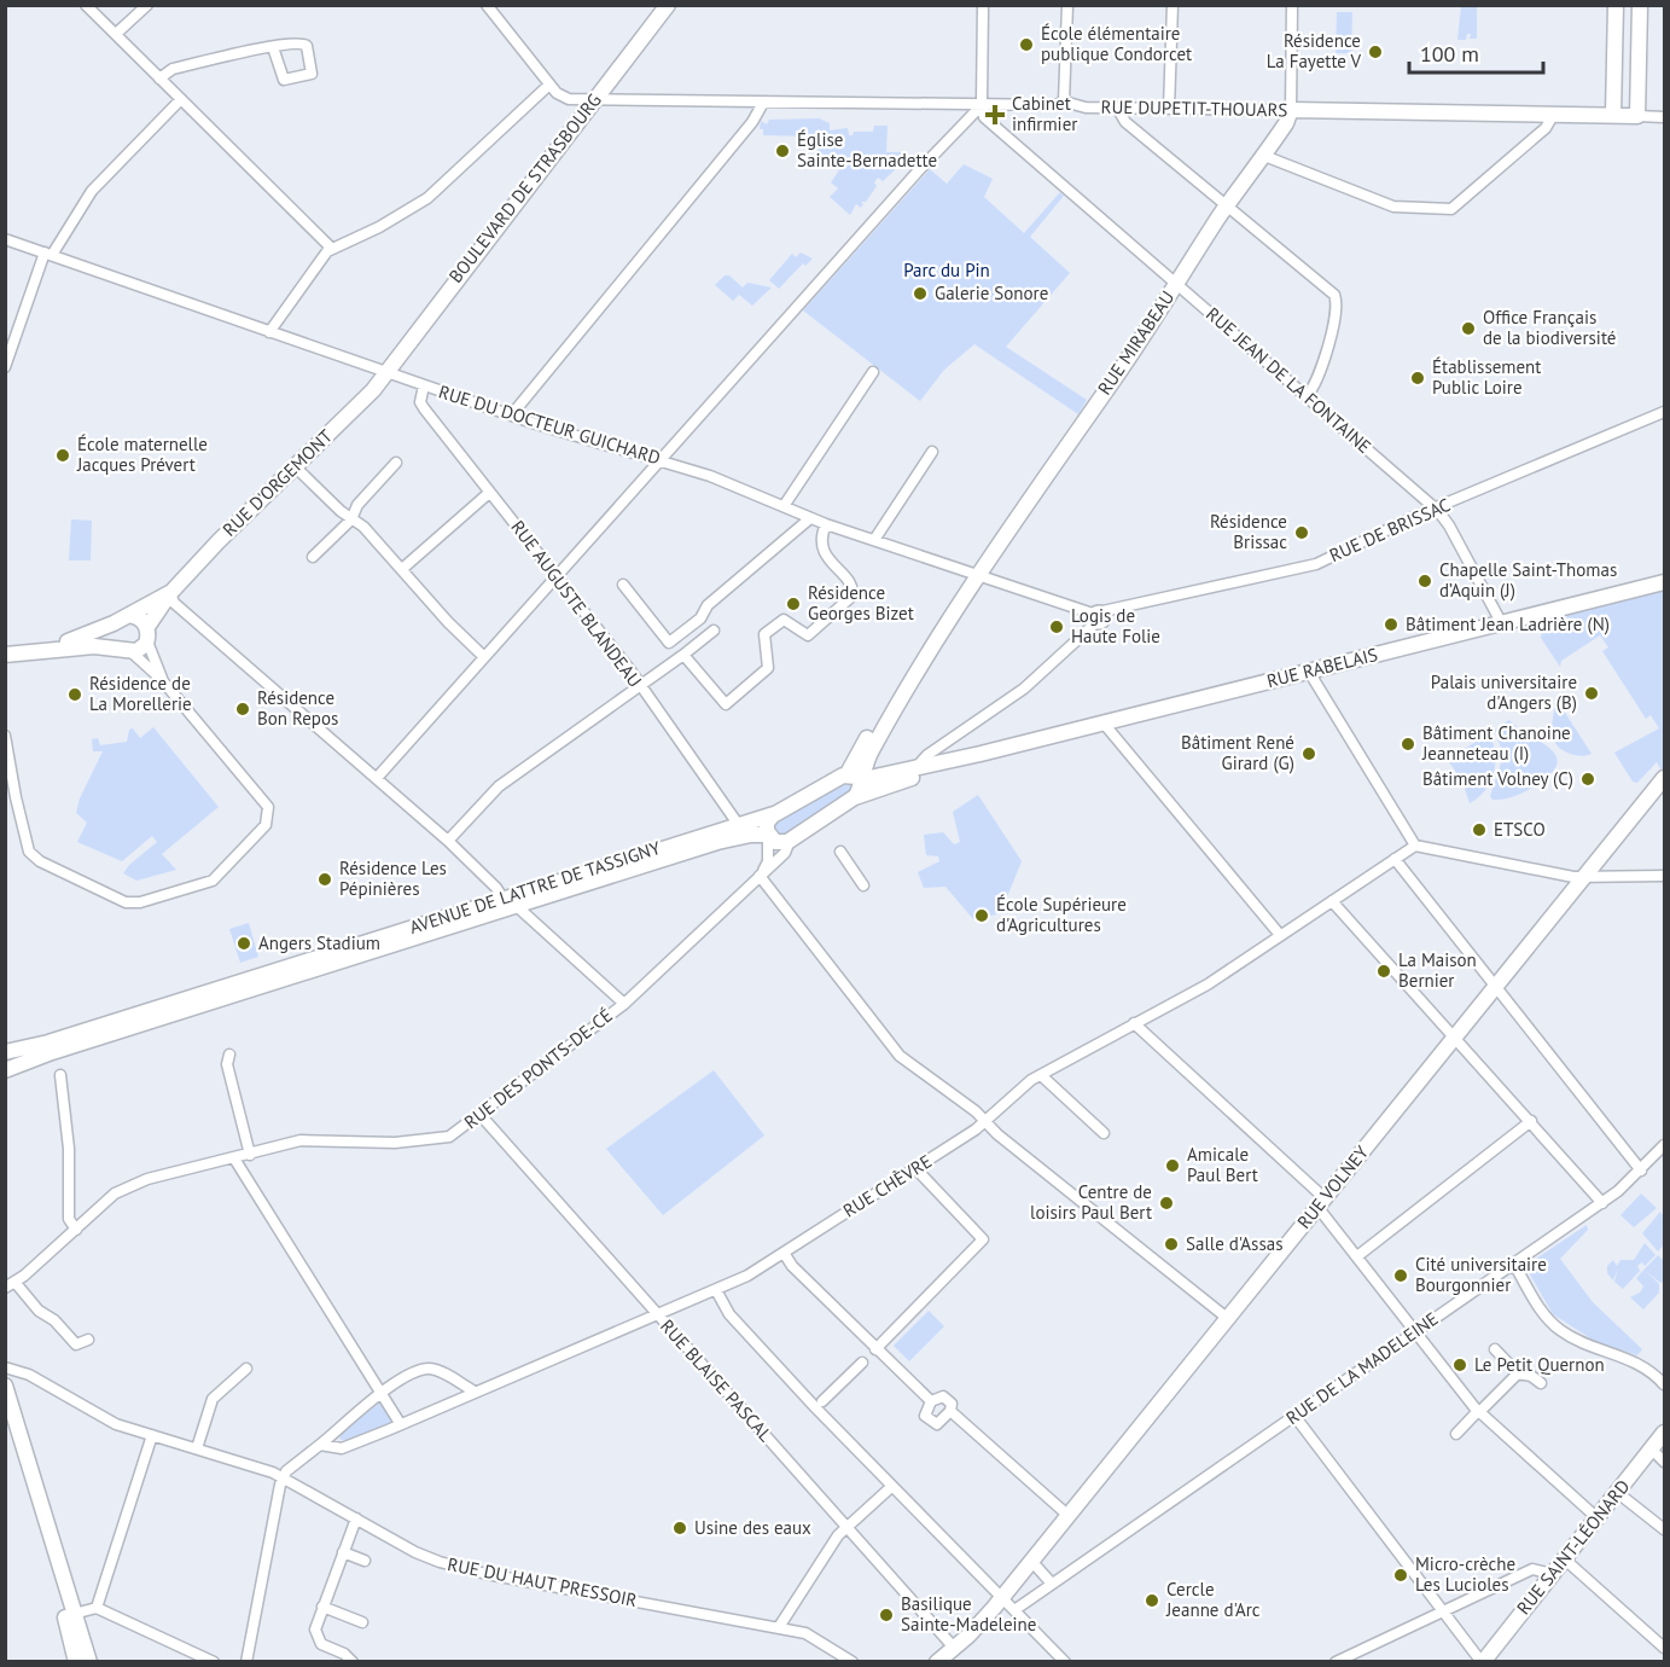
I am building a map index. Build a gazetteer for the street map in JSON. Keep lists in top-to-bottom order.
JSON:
{
  "streets": {
    "street": [
      "RUE DUPETIT-THOUARS",
      "BOULEVARD DE STRASBOURG",
      "RUE MIRABEAU",
      "RUE JEAN DE LA FONTAINE",
      "RUE DU DOCTEUR GUICHARD",
      "RUE D'ORGEMONT",
      "RUE DE BRISSAC",
      "RUE AUGUSTE BLANDEAU",
      "RUE RABELAIS",
      "AVENUE DE LATTRE DE TASSIGNY",
      "RUE DES PONTS-DE-CÉ",
      "RUE CHÈVRE",
      "RUE VOLNEY",
      "RUE DE LA MADELEINE",
      "RUE BLAISE PASCAL",
      "RUE SAINT-LÉONARD",
      "RUE DU HAUT PRESSOIR"
    ]
  },
  "crossings": [
    ["RUE DUPETIT-THOUARS", "BOULEVARD DE STRASBOURG"],
    ["RUE DUPETIT-THOUARS", "RUE MIRABEAU"],
    ["RUE DUPETIT-THOUARS", "RUE JEAN DE LA FONTAINE"],
    ["BOULEVARD DE STRASBOURG", "RUE DU DOCTEUR GUICHARD"],
    ["BOULEVARD DE STRASBOURG", "RUE D'ORGEMONT"],
    ["RUE MIRABEAU", "RUE JEAN DE LA FONTAINE"],
    ["RUE MIRABEAU", "RUE DU DOCTEUR GUICHARD"],
    ["RUE MIRABEAU", "RUE RABELAIS"],
    ["RUE JEAN DE LA FONTAINE", "RUE DE BRISSAC"],
    ["RUE JEAN DE LA FONTAINE", "RUE RABELAIS"],
    ["RUE DU DOCTEUR GUICHARD", "RUE D'ORGEMONT"],
    ["RUE DU DOCTEUR GUICHARD", "RUE DE BRISSAC"],
    ["RUE DU DOCTEUR GUICHARD", "RUE AUGUSTE BLANDEAU"],
    ["RUE AUGUSTE BLANDEAU", "AVENUE DE LATTRE DE TASSIGNY"],
    ["RUE RABELAIS", "AVENUE DE LATTRE DE TASSIGNY"],
    ["RUE RABELAIS", "RUE DES PONTS-DE-CÉ"],
    ["RUE DES PONTS-DE-CÉ", "RUE BLAISE PASCAL"],
    ["RUE CHÈVRE", "RUE BLAISE PASCAL"],
    ["RUE VOLNEY", "RUE BLAISE PASCAL"]
  ],
  "parks": ["Parc du Pin"],
  "places": {
    "other": [
      "École élémentaire publique Condorcet",
      "Résidence La Fayette V",
      "Église Sainte-Bernadette",
      "Galerie Sonore",
      "Office Français de la biodiversité",
      "Établissement Public Loire",
      "École maternelle Jacques Prévert",
      "Résidence Brissac",
      "Chapelle Saint-Thomas d’Aquin (J)",
      "Résidence Georges Bizet",
      "Bâtiment Jean Ladrière (N)",
      "Logis de Haute Folie",
      "Palais universitaire d'Angers (B)",
      "Résidence de La Morellerie",
      "Résidence Bon Repos",
      "Bâtiment Chanoine Jeanneteau (I)",
      "Bâtiment René Girard (G)",
      "Bâtiment Volney (C)",
      "ETSCO",
      "Résidence Les Pépinières",
      "École Supérieure d'Agricultures",
      "Angers Stadium",
      "La Maison Bernier",
      "Amicale Paul Bert",
      "Centre de loisirs Paul Bert",
      "Salle d'Assas",
      "Cité universitaire Bourgonnier",
      "Le Petit Quernon",
      "Usine des eaux",
      "Micro-crèche Les Lucioles",
      "Cercle Jeanne d'Arc",
      "Basilique Sainte-Madeleine"
    ],
    "health": ["Cabinet infirmier"]
  },
  "scale_bar": "100 m"
}
